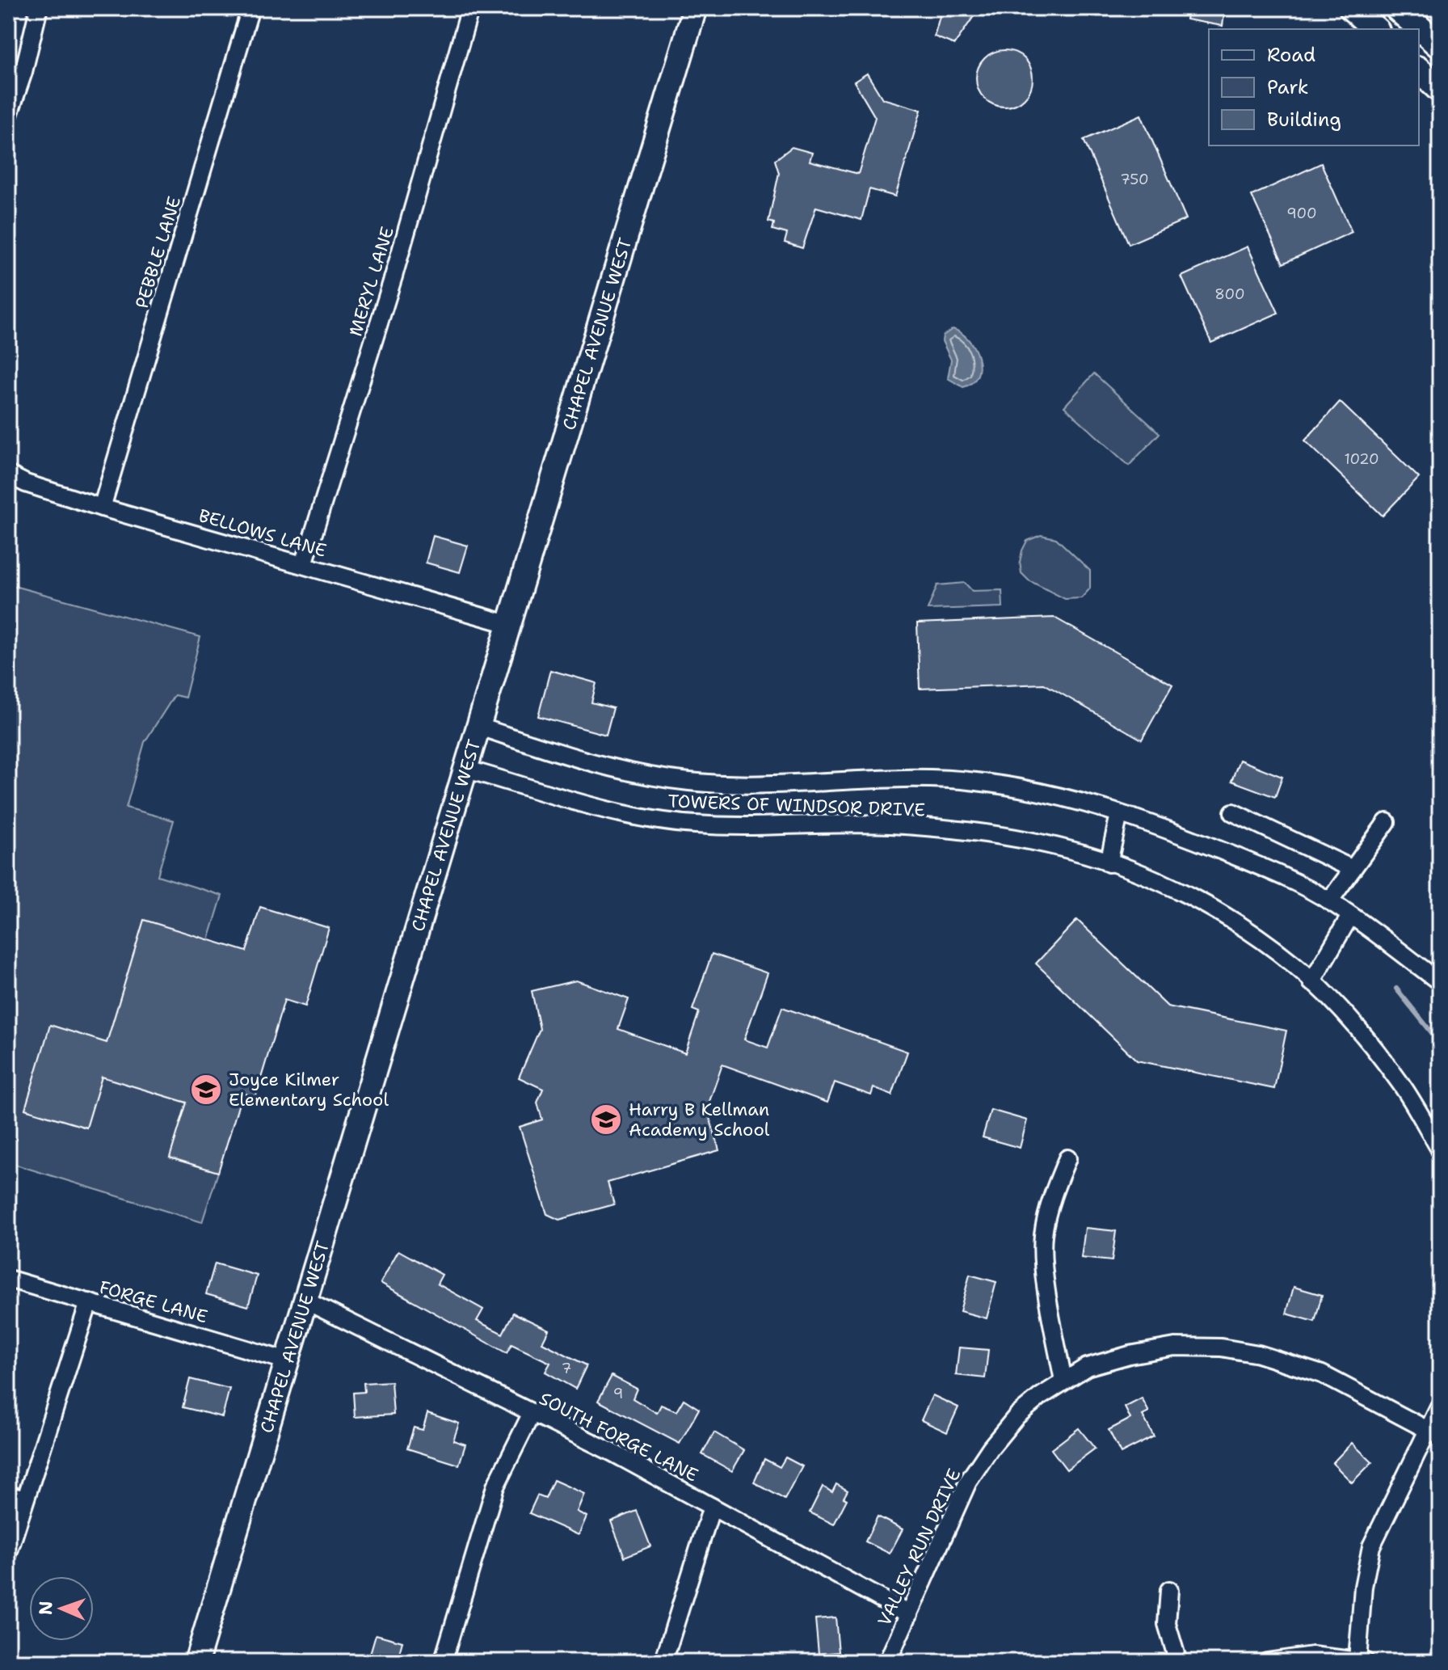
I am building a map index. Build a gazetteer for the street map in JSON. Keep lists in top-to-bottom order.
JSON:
{
  "streets": {
    "main road": ["CHAPEL AVENUE WEST"],
    "street": [
      "PEBBLE LANE",
      "MERYL LANE",
      "BELLOWS LANE",
      "TOWERS OF WINDSOR DRIVE",
      "FORGE LANE",
      "SOUTH FORGE LANE",
      "VALLEY RUN DRIVE"
    ]
  },
  "crossings": [
    ["PEBBLE LANE", "BELLOWS LANE"],
    ["MERYL LANE", "BELLOWS LANE"],
    ["CHAPEL AVENUE WEST", "BELLOWS LANE"],
    ["CHAPEL AVENUE WEST", "TOWERS OF WINDSOR DRIVE"],
    ["CHAPEL AVENUE WEST", "FORGE LANE"],
    ["CHAPEL AVENUE WEST", "SOUTH FORGE LANE"],
    ["SOUTH FORGE LANE", "VALLEY RUN DRIVE"]
  ],
  "places": {
    "school or university": ["Joyce Kilmer Elementary School", "Harry B Kellman Academy School"]
  },
  "house_numbers": [
    "750",
    "900",
    "800",
    "1020",
    "7",
    "9"
  ],
  "legend": ["Road", "Park", "Building"],
  "north": "left"
}
